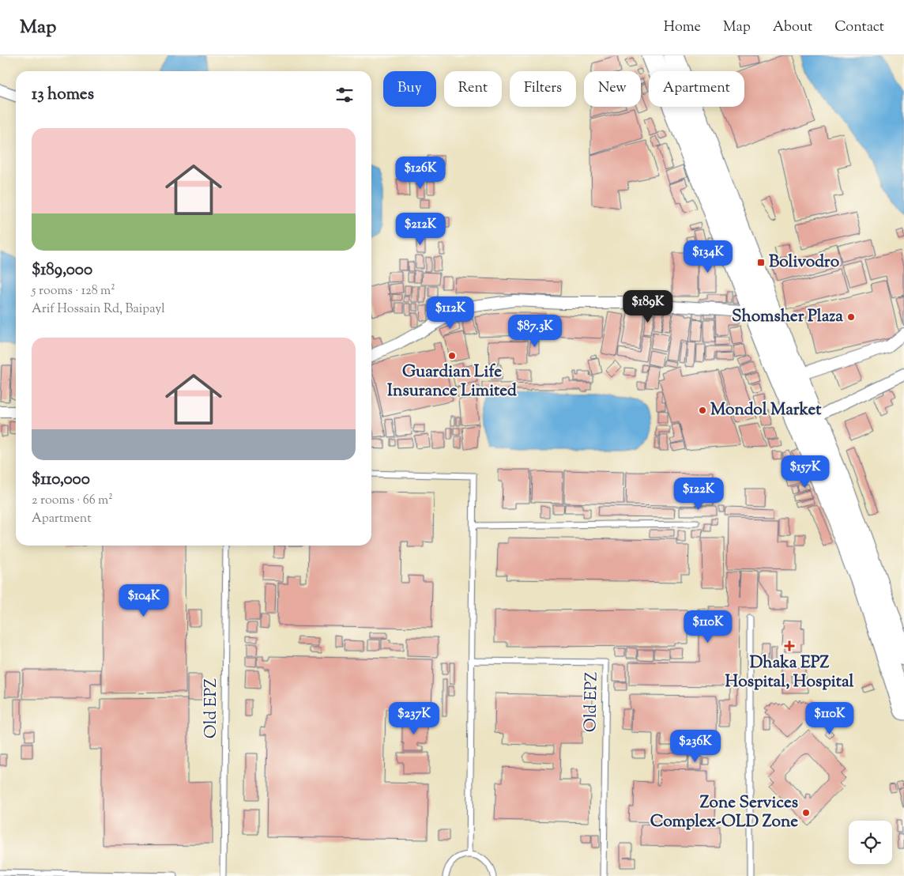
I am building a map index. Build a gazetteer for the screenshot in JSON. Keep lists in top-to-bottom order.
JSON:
{
  "streets": {
    "lane": ["Old EPZ"]
  },
  "places": {
    "transit": ["Bolivodro"],
    "other": [
      "Shomsher Plaza",
      "Guardian Life Insurance Limited",
      "Mondol Market",
      "Zone Services Complex-OLD Zone"
    ],
    "health": ["Dhaka EPZ Hospital, Hospital"]
  },
  "page": {
    "header": "Map",
    "nav": [
      "Home",
      "Map",
      "About",
      "Contact"
    ],
    "chip": [
      "Buy",
      "Rent",
      "Filters",
      "New",
      "Apartment"
    ],
    "heading": "13 homes",
    "list": [
      {
        "name": "$189,000",
        "note": "5 rooms · 128 m² · Arif Hossain Rd, Baipayl"
      },
      {
        "name": "$110,000",
        "note": "2 rooms · 66 m² · Apartment"
      }
    ],
    "price": [
      "$126K",
      "$212K",
      "$134K",
      "$189K",
      "$112K",
      "$87.3K",
      "$157K",
      "$122K",
      "$104K",
      "$110K",
      "$237K",
      "$110K",
      "$236K"
    ]
  }
}
